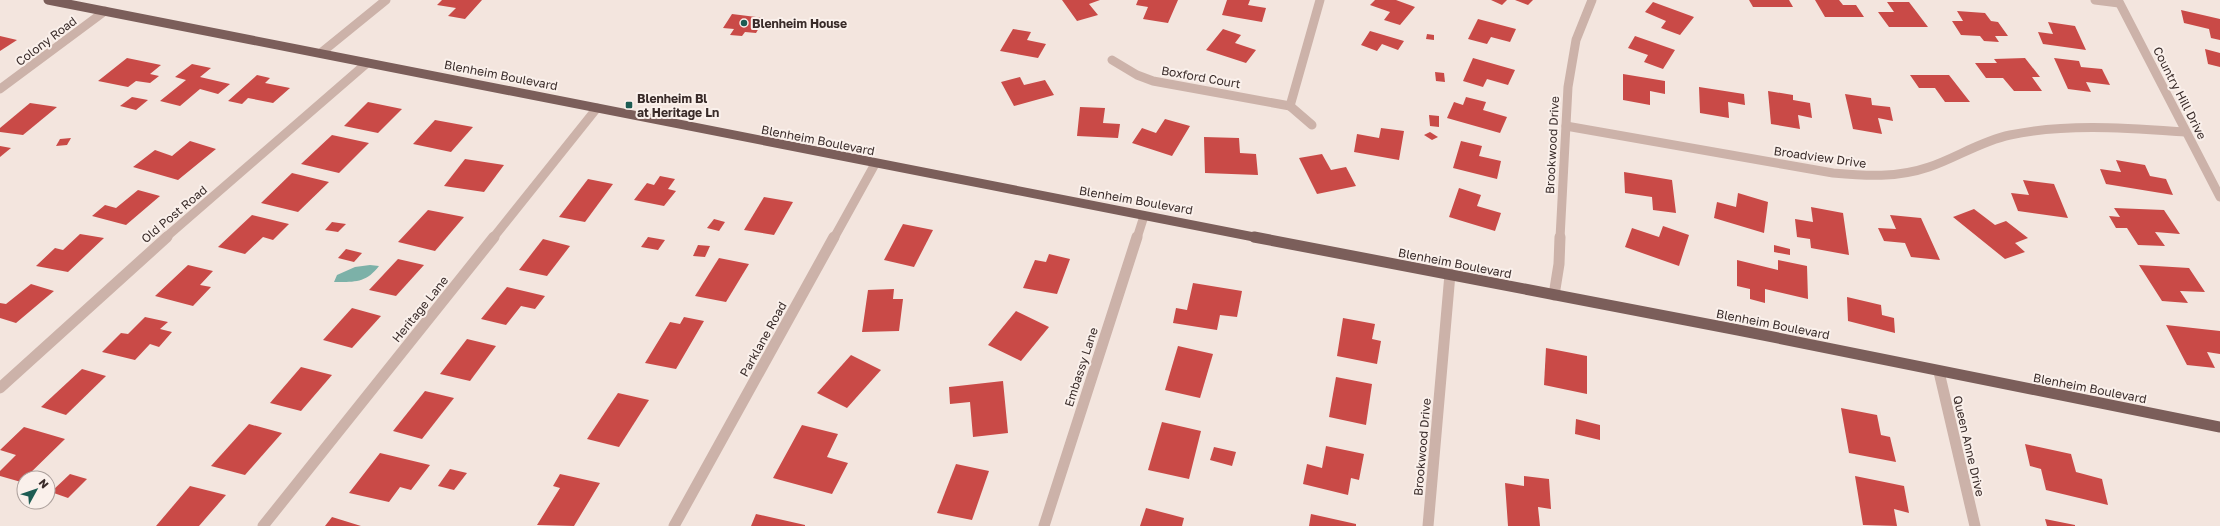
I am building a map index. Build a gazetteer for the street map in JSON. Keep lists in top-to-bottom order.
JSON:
{
  "streets": {
    "main road": ["Blenheim Boulevard"],
    "street": [
      "Colony Road",
      "Boxford Court",
      "Country Hill Drive",
      "Brookwood Drive",
      "Broadview Drive",
      "Old Post Road",
      "Heritage Lane",
      "Parklane Road",
      "Embassy Lane",
      "Queen Anne Drive"
    ]
  },
  "crossings": [
    ["Colony Road", "Blenheim Boulevard"],
    ["Blenheim Boulevard", "Brookwood Drive"],
    ["Blenheim Boulevard", "Old Post Road"],
    ["Blenheim Boulevard", "Heritage Lane"],
    ["Blenheim Boulevard", "Parklane Road"],
    ["Blenheim Boulevard", "Embassy Lane"],
    ["Blenheim Boulevard", "Queen Anne Drive"],
    ["Country Hill Drive", "Broadview Drive"],
    ["Brookwood Drive", "Broadview Drive"]
  ],
  "places": {
    "other": ["Blenheim House"],
    "transit": ["Blenheim Bl at Heritage Ln"]
  },
  "north": "top right"
}
